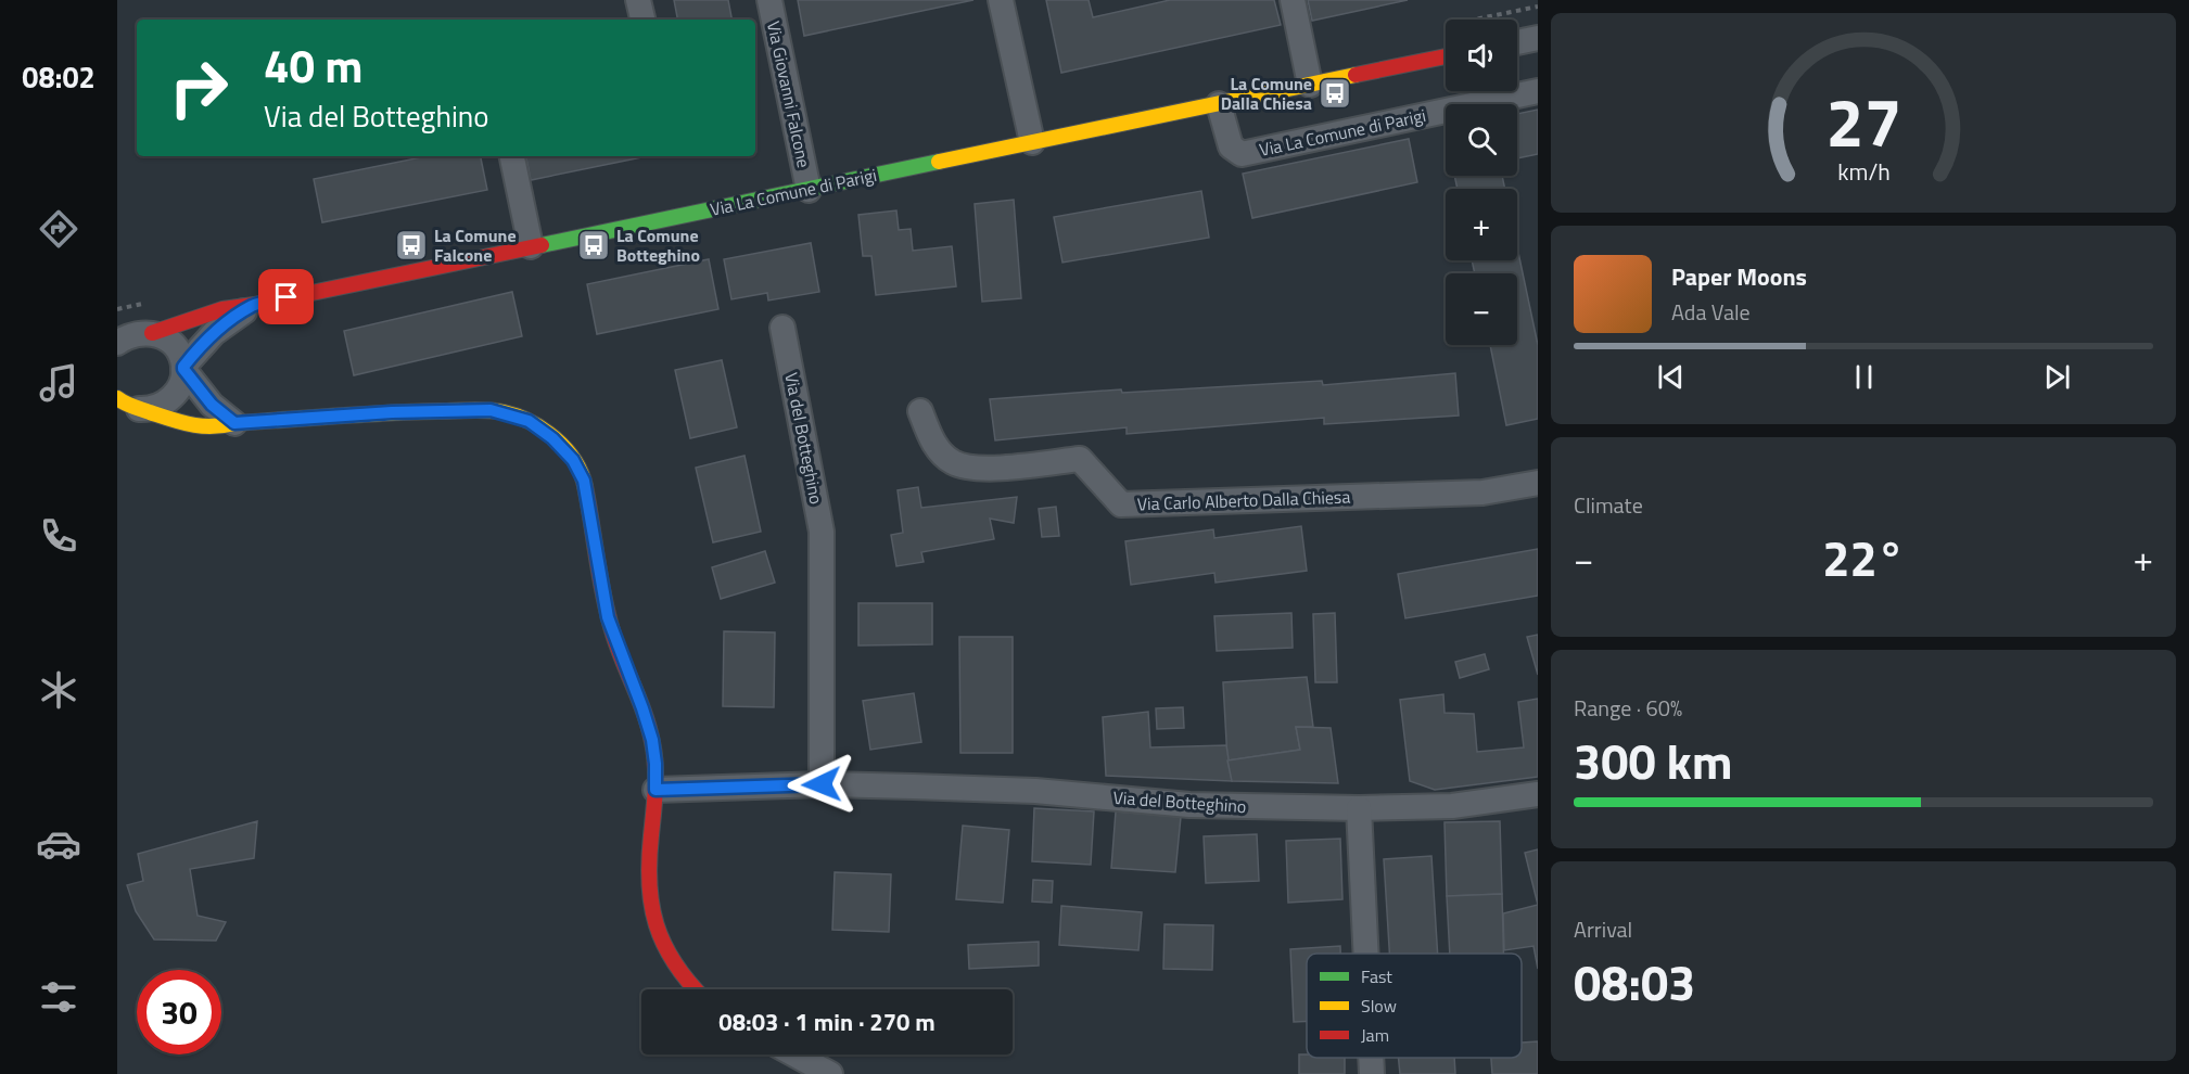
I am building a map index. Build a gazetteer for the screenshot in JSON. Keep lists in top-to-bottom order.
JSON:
{
  "streets": {
    "street": [
      "Via Giovanni Falcone",
      "Via La Comune di Parigi",
      "Via del Botteghino",
      "Via Carlo Alberto Dalla Chiesa"
    ]
  },
  "crossings": [
    ["Via Giovanni Falcone", "Via La Comune di Parigi"]
  ],
  "places": {
    "bus stop": ["La Comune Dalla Chiesa", "La Comune Falcone", "La Comune Botteghino"]
  },
  "legend": ["Fast", "Slow", "Jam"],
  "page": {
    "tabs": "08:02",
    "map_buttons": ["+", "−"],
    "turn": ["40 m", "Via del Botteghino"],
    "song": ["Paper Moons", "Ada Vale"],
    "tile": [
      "Climate",
      ["Range · 60%", "300 km"],
      ["Arrival", "08:03"]
    ],
    "heat": ["−", "22°", "+"],
    "limit": "30",
    "trip": "08:03 · 1 min · 270 m",
    "gauge": ["27", "km/h"]
  }
}
